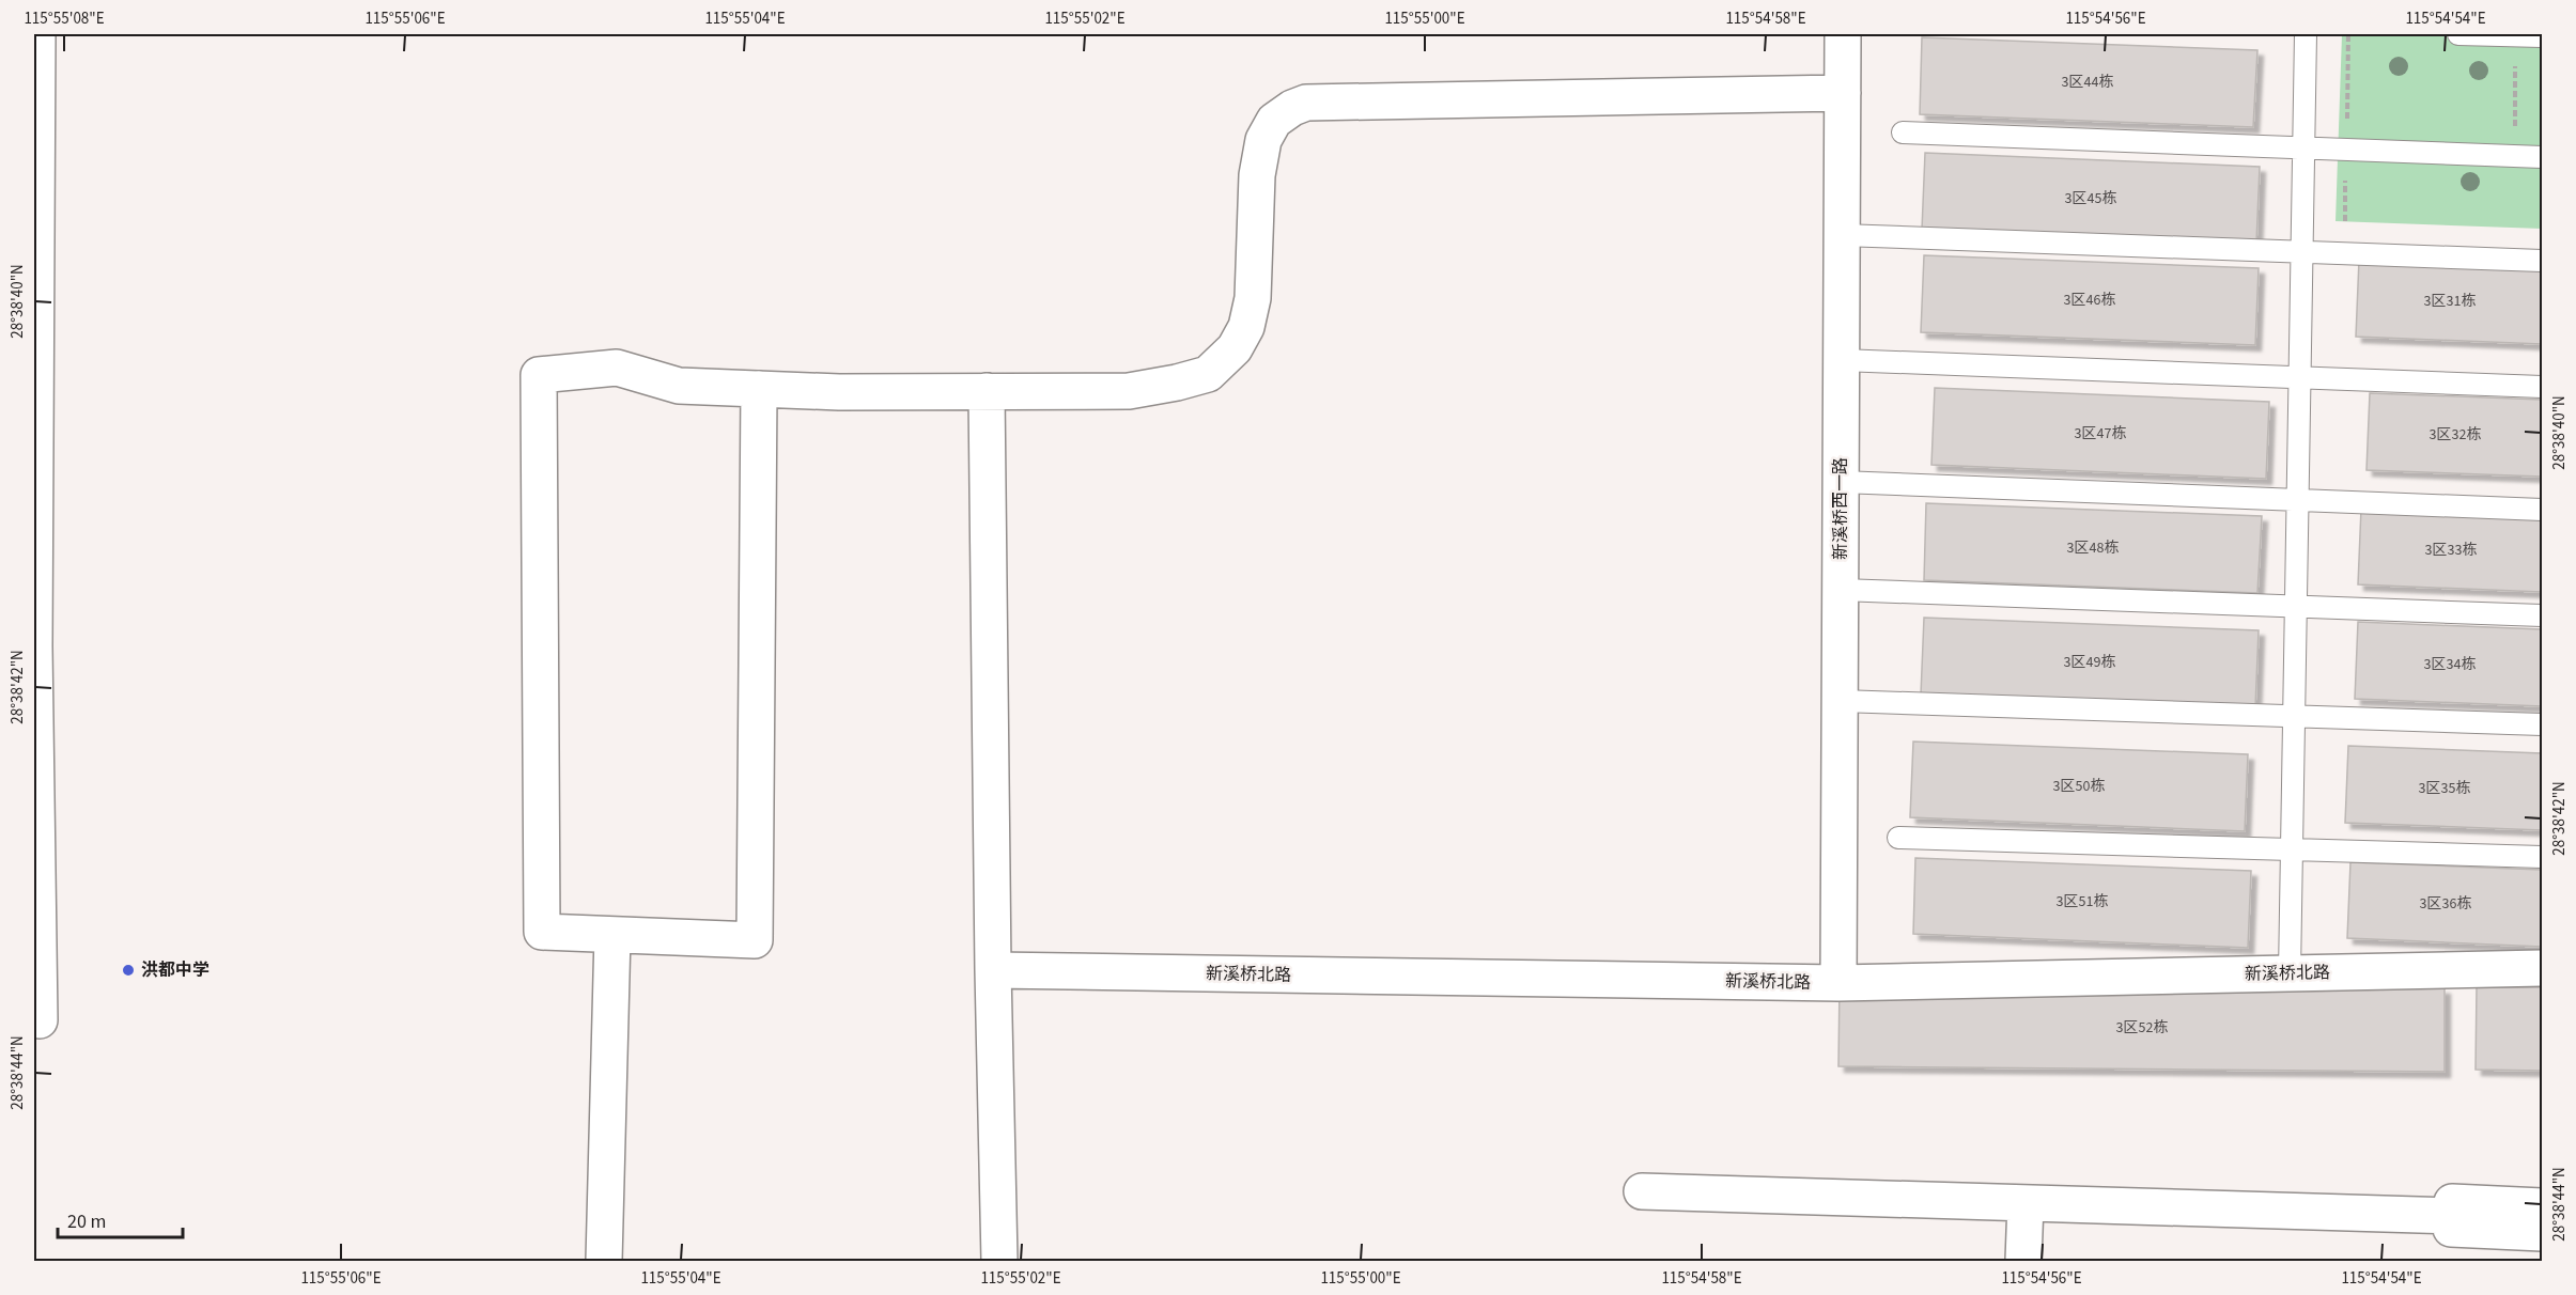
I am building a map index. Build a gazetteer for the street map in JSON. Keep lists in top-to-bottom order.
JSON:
{
  "streets": {
    "street": ["新溪桥西一路", "新溪桥北路"]
  },
  "crossings": [
    ["新溪桥西一路", "新溪桥北路"]
  ],
  "places": ["洪都中学"],
  "house_numbers": [
    "3区44栋",
    "3区45栋",
    "3区46栋",
    "3区31栋",
    "3区47栋",
    "3区32栋",
    "3区48栋",
    "3区33栋",
    "3区49栋",
    "3区34栋",
    "3区50栋",
    "3区35栋",
    "3区51栋",
    "3区36栋",
    "3区52栋"
  ],
  "scale_bar": "20 m",
  "coordinates": [
    "115°55'08\"E",
    "115°55'06\"E",
    "115°55'04\"E",
    "115°55'02\"E",
    "115°55'00\"E",
    "115°54'58\"E",
    "115°54'56\"E",
    "115°54'54\"E",
    "28°38'40\"N",
    "28°38'42\"N",
    "28°38'44\"N"
  ]
}
